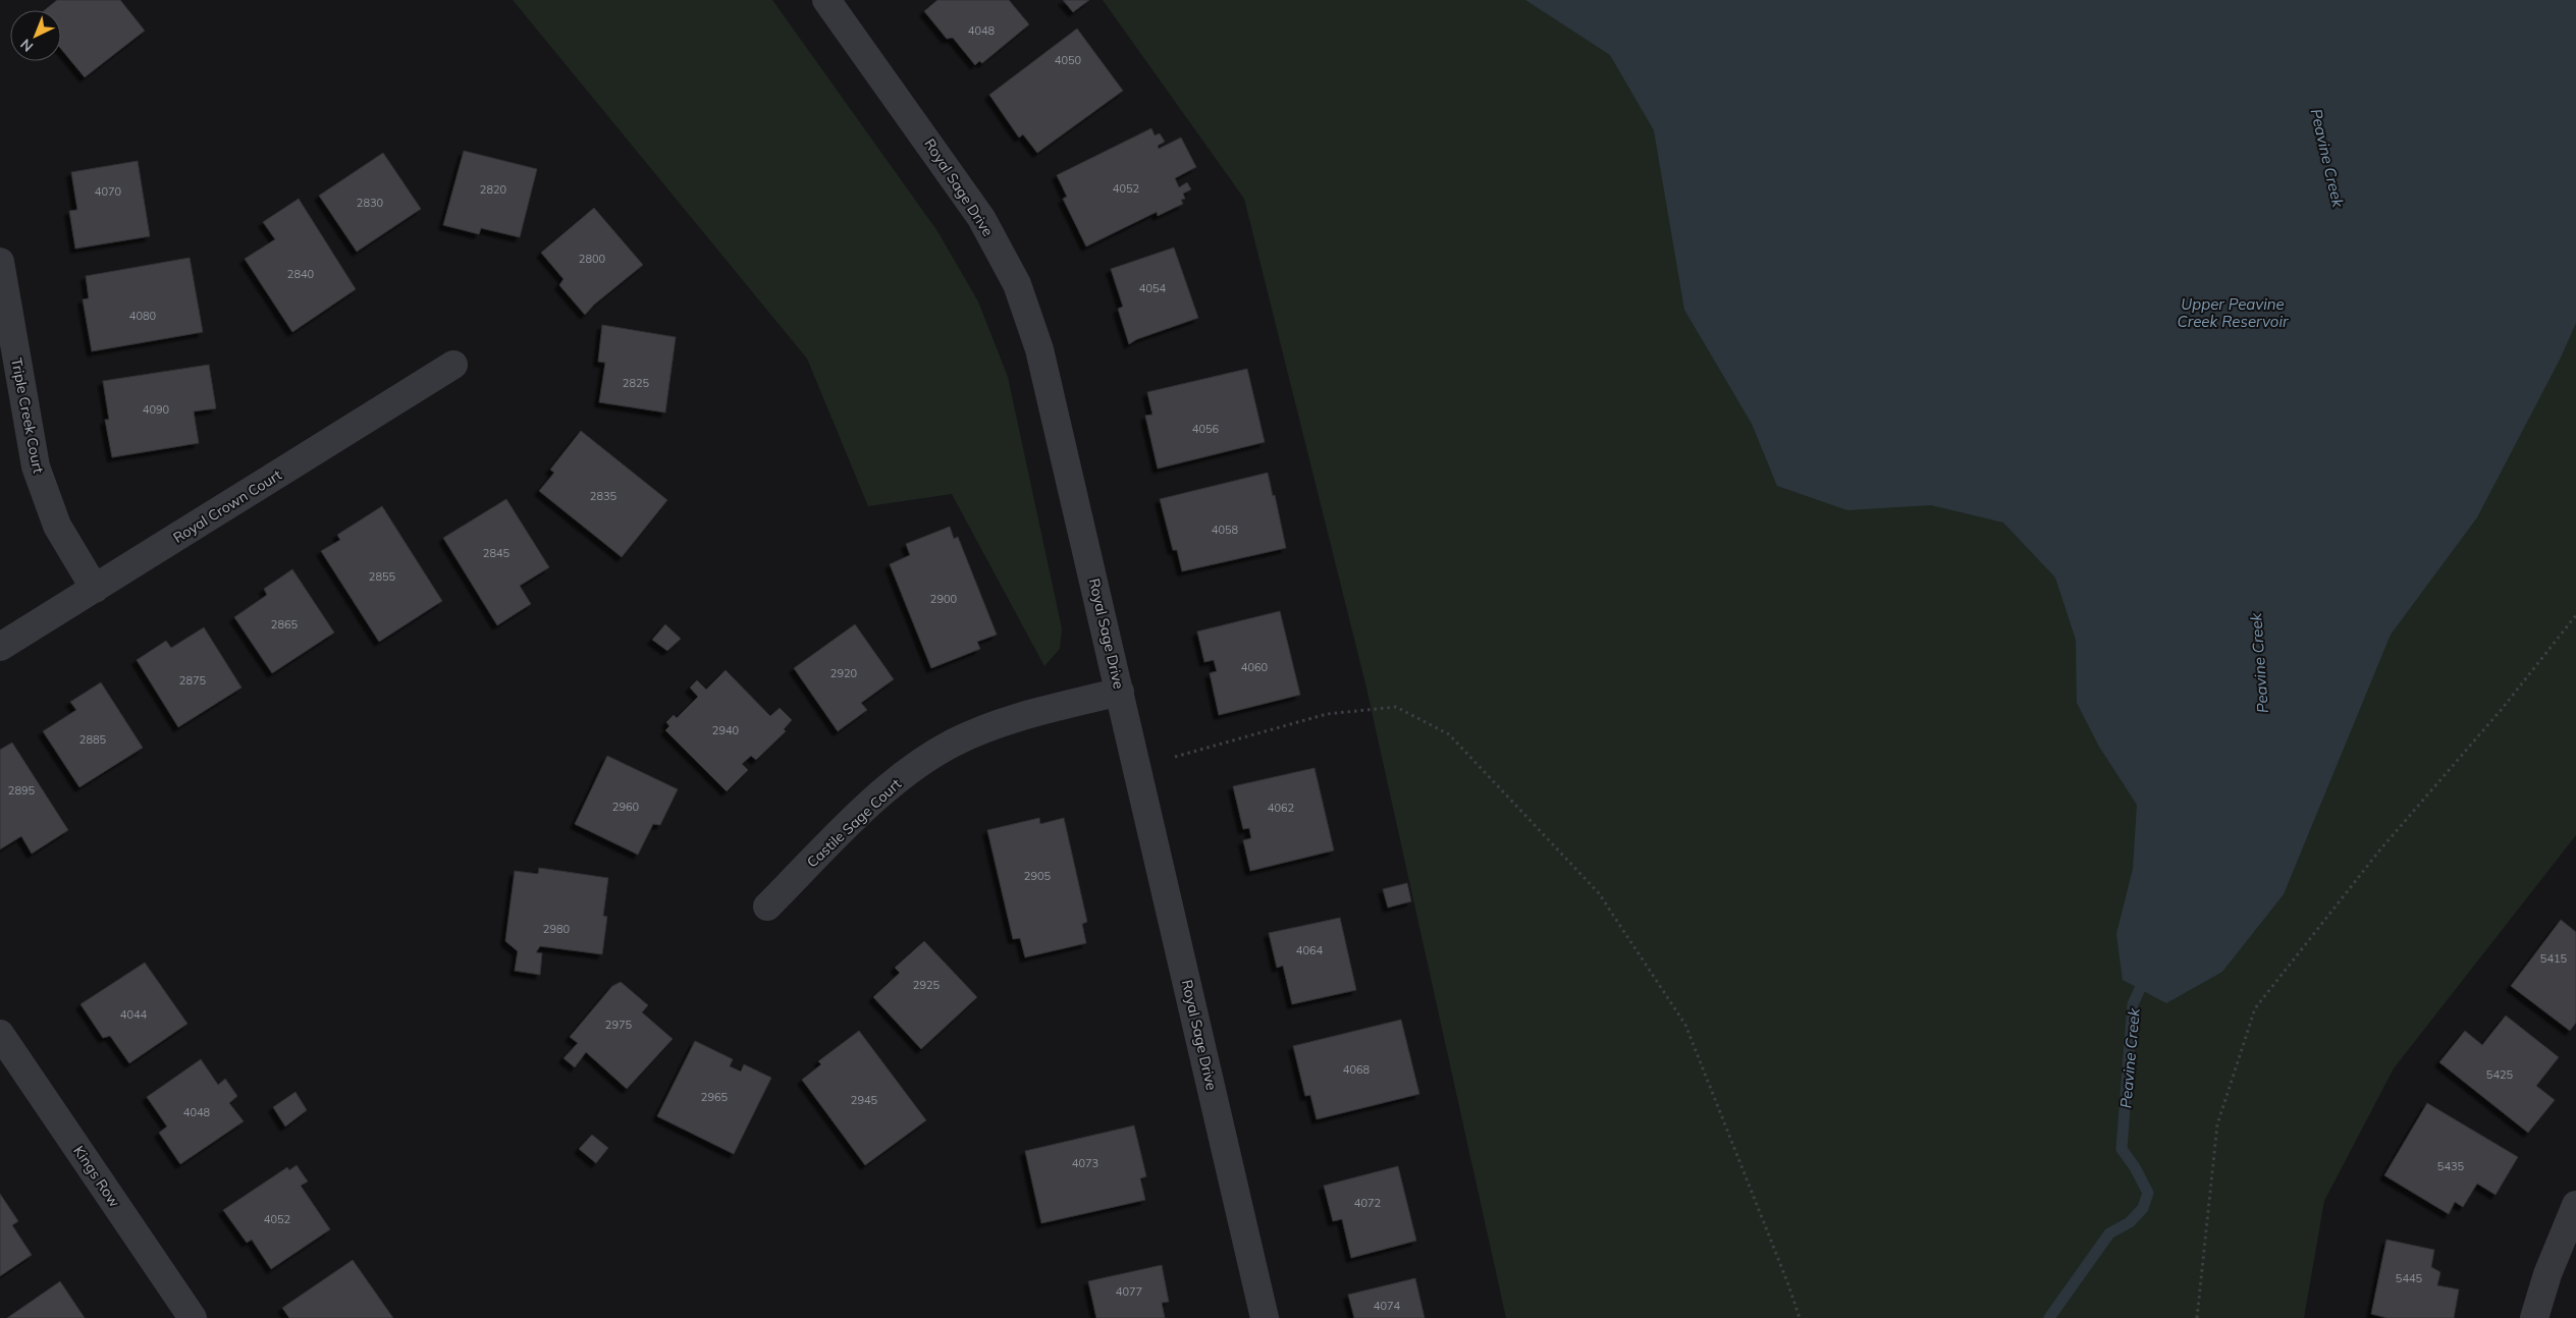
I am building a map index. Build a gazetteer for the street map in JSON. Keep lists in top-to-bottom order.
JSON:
{
  "streets": {
    "street": [
      "Royal Sage Drive",
      "Triple Creek Court",
      "Royal Crown Court",
      "Castile Sage Court",
      "Kings Row"
    ]
  },
  "crossings": [
    ["Royal Sage Drive", "Castile Sage Court"],
    ["Triple Creek Court", "Royal Crown Court"]
  ],
  "water": ["Peavine Creek", "Upper Peavine Creek Reservoir"],
  "house_numbers": [
    "4048",
    "4050",
    "4052",
    "2820",
    "4070",
    "2830",
    "2800",
    "2840",
    "4054",
    "4080",
    "2825",
    "4090",
    "4056",
    "2835",
    "4058",
    "2845",
    "2855",
    "2900",
    "2865",
    "4060",
    "2920",
    "2875",
    "2940",
    "2885",
    "2895",
    "2960",
    "4062",
    "2905",
    "2980",
    "4064",
    "5415",
    "2925",
    "4044",
    "2975",
    "4068",
    "5425",
    "2965",
    "2945",
    "4048",
    "4073",
    "5435",
    "4072",
    "4052",
    "5445",
    "4077",
    "4074"
  ],
  "north": "bottom left"
}
